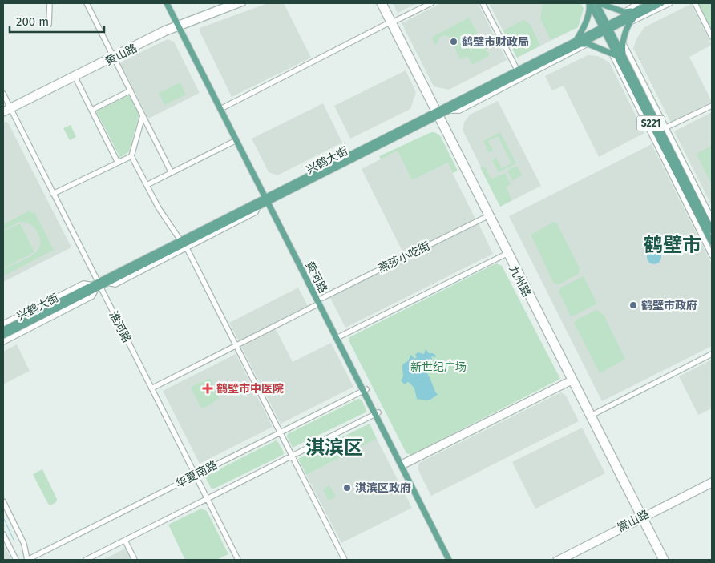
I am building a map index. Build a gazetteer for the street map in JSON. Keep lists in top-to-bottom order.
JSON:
{
  "streets": {
    "main road": ["S221", "兴鹤大街", "黄河路"],
    "street": [
      "黄山路",
      "燕莎小吃街",
      "九州路",
      "淮河路",
      "华夏南路",
      "嵩山路"
    ]
  },
  "crossings": [
    ["黄山路", "黄河路"],
    ["黄山路", "淮河路"],
    ["S221", "兴鹤大街"],
    ["兴鹤大街", "黄河路"],
    ["兴鹤大街", "九州路"],
    ["兴鹤大街", "淮河路"],
    ["燕莎小吃街", "黄河路"],
    ["燕莎小吃街", "九州路"],
    ["燕莎小吃街", "淮河路"],
    ["黄河路", "华夏南路"],
    ["九州路", "嵩山路"],
    ["淮河路", "华夏南路"]
  ],
  "districts": ["鹤壁市", "淇滨区"],
  "parks": ["新世纪广场"],
  "places": {
    "other": ["鹤壁市财政局", "鹤壁市政府", "淇滨区政府"],
    "health": ["鹤壁市中医院"]
  },
  "scale_bar": "200 m"
}
